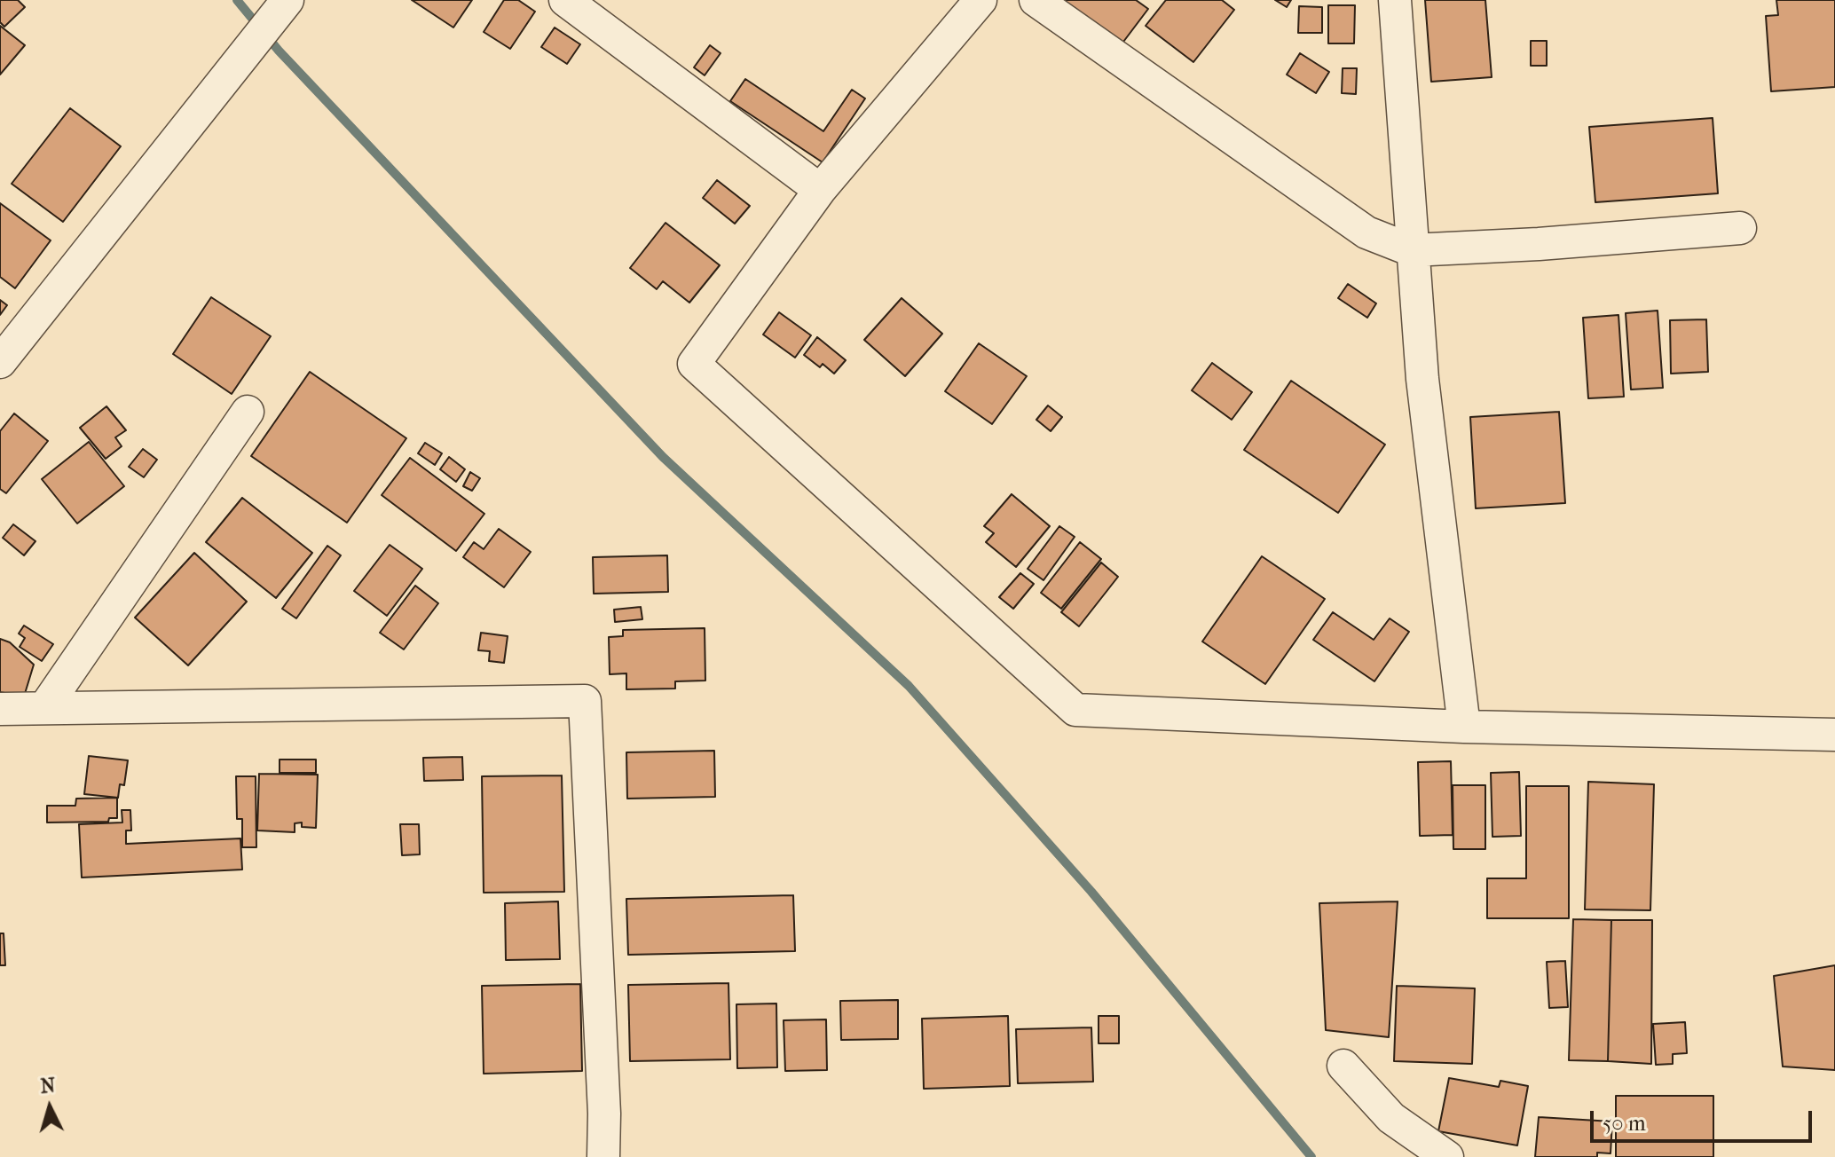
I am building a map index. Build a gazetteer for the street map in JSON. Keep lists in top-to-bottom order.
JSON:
{
  "scale_bar": "50 m",
  "north": "top"
}
